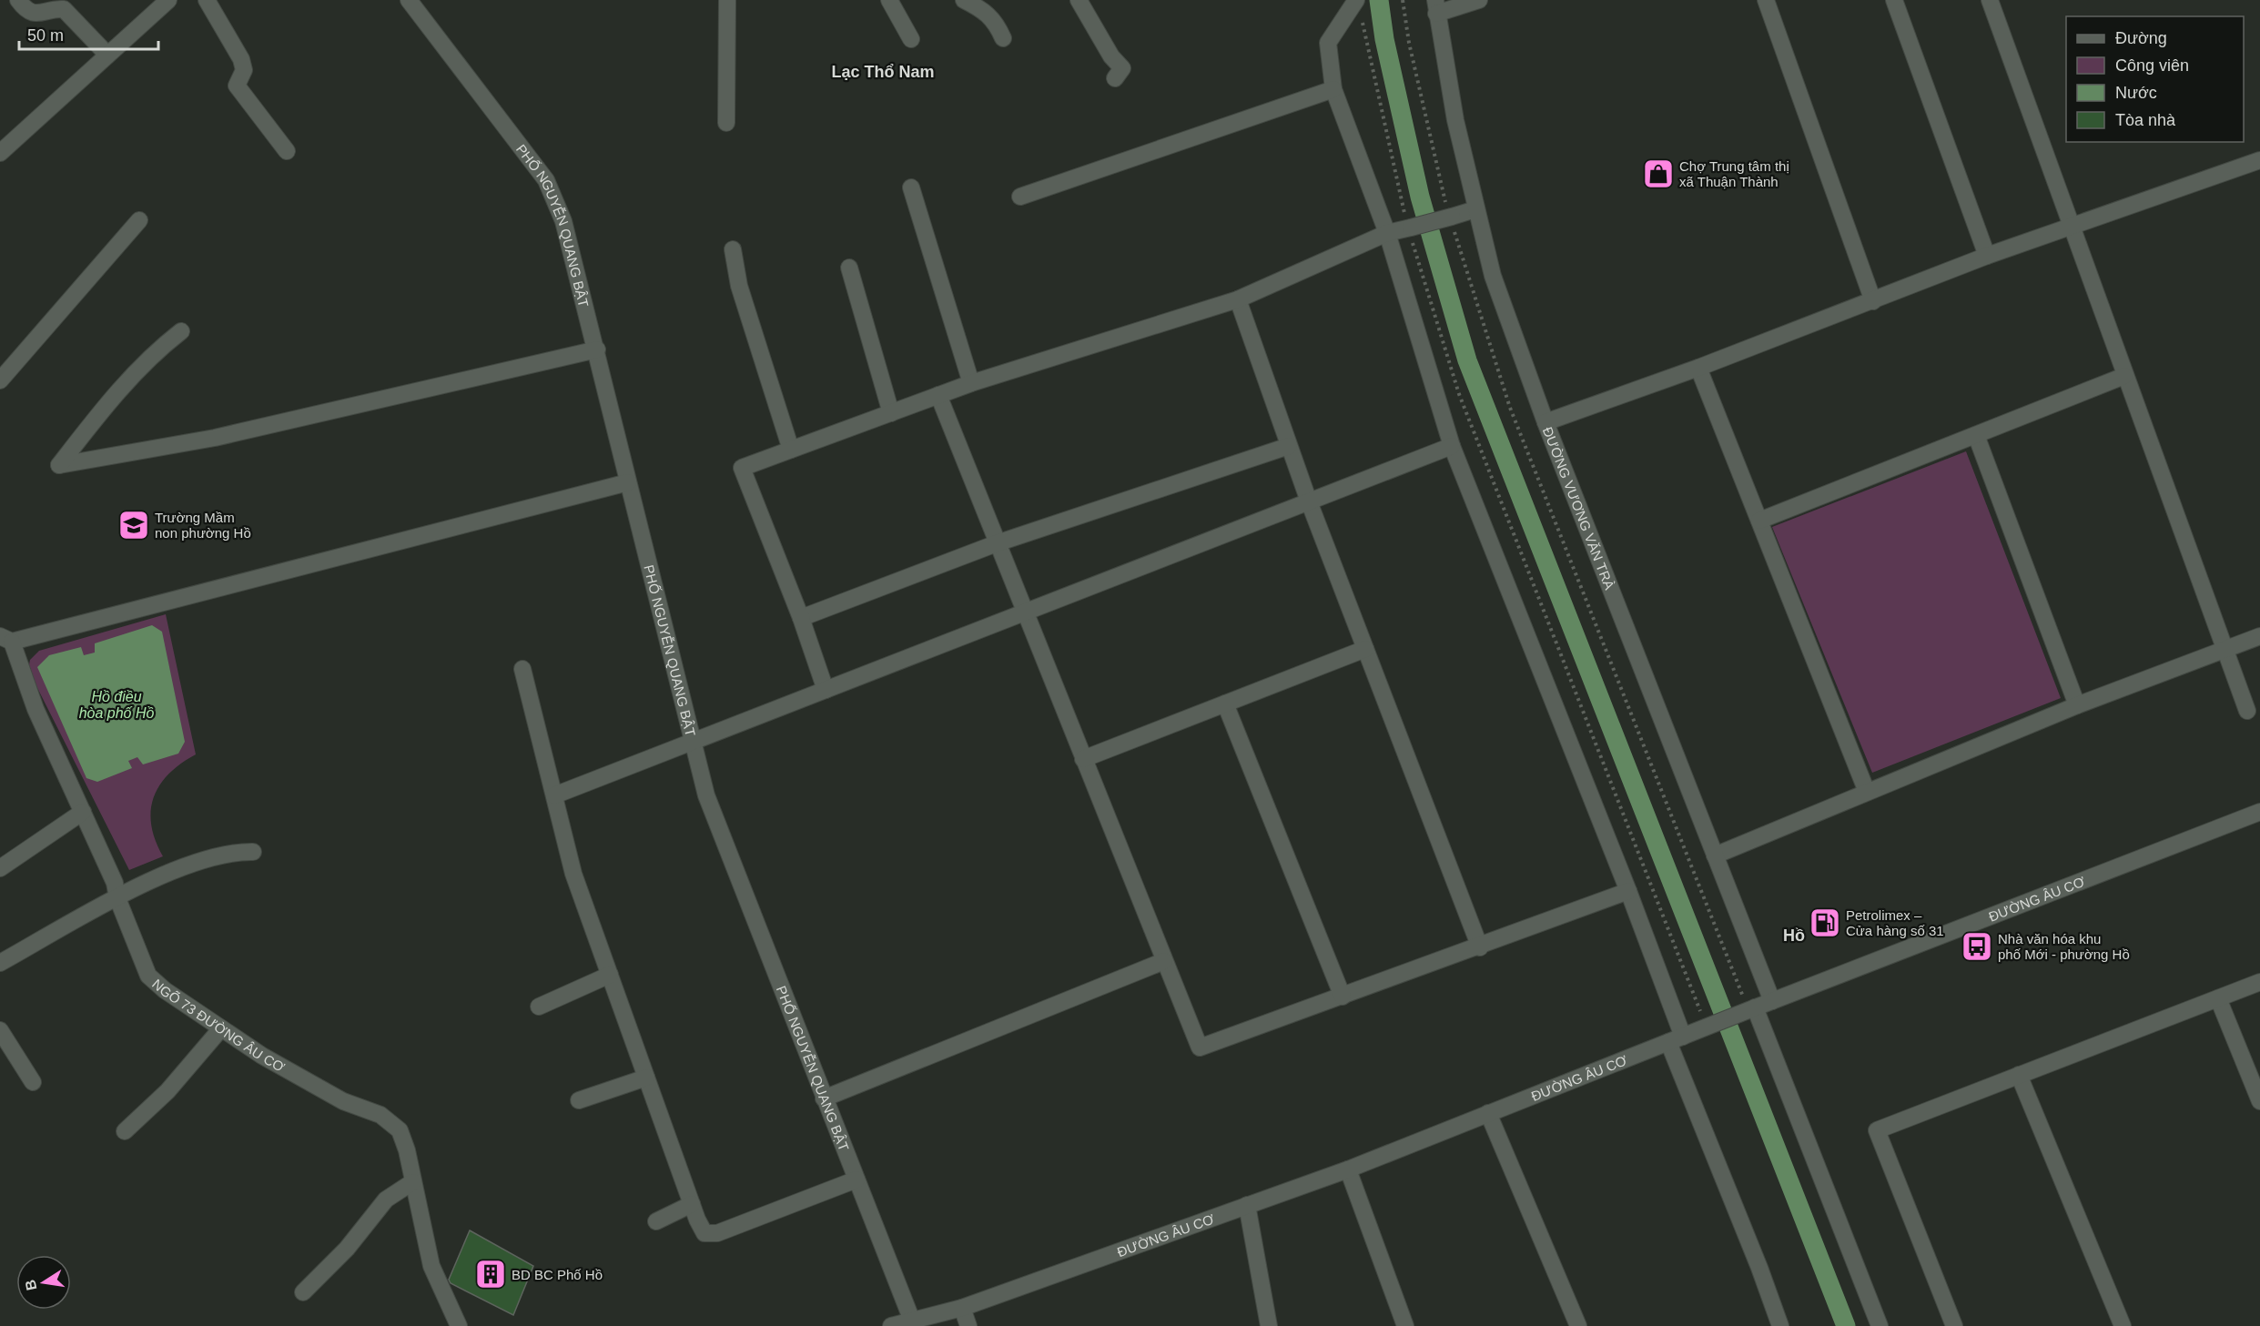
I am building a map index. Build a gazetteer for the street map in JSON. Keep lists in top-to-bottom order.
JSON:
{
  "streets": {
    "street": [
      "PHỐ NGUYỄN QUANG BẬT",
      "ĐƯỜNG VƯƠNG VĂN TRÀ",
      "ĐƯỜNG ÂU CƠ",
      "NGÕ 73 ĐƯỜNG ÂU CƠ"
    ]
  },
  "crossings": [
    ["PHỐ NGUYỄN QUANG BẬT", "ĐƯỜNG ÂU CƠ"],
    ["ĐƯỜNG VƯƠNG VĂN TRÀ", "ĐƯỜNG ÂU CƠ"]
  ],
  "districts": ["Lạc Thổ Nam", "Hồ"],
  "water": ["Hồ điều hòa phố Hồ"],
  "places": {
    "shop": ["Chợ Trung tâm thị xã Thuận Thành"],
    "school or university": ["Trường Mầm non phường Hồ"],
    "fuel station": ["Petrolimex – Cửa hàng số 31"],
    "bus stop": ["Nhà văn hóa khu phố Mới - phường Hồ"],
    "building": ["BD BC Phố Hồ"]
  },
  "legend": [
    "Đường",
    "Công viên",
    "Nước",
    "Tòa nhà"
  ],
  "scale_bar": "50 m",
  "north": "left"
}
